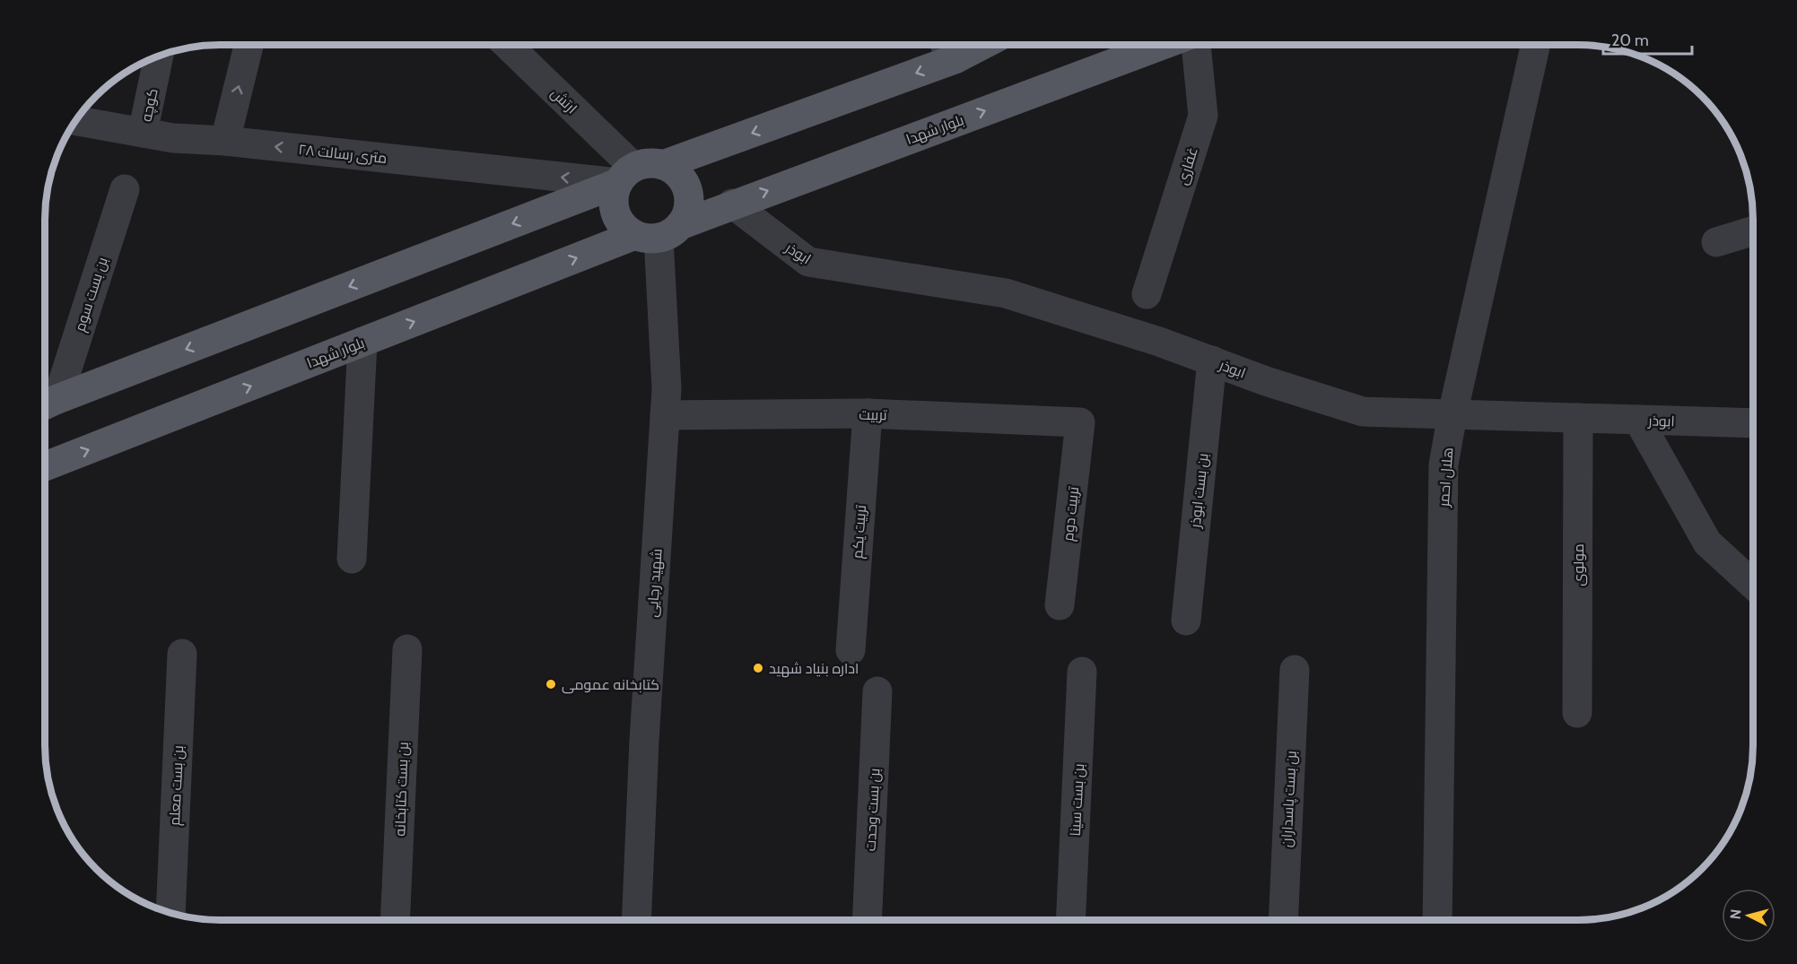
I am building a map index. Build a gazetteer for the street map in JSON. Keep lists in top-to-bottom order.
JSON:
{
  "streets": {
    "main road": ["بلوار شهدا"],
    "street": [
      "ارتش",
      "کوچه",
      "۲۸ متری رسالت",
      "غفاری",
      "ابوذر",
      "بن بست سوم",
      "تربیت",
      "هلال احمر",
      "بن بست ابوذر",
      "تربیت دوم",
      "تربیت یکم",
      "مولوی",
      "شهید رجایی",
      "بن بست معلم",
      "بن بست کتابخانه",
      "بن بست پاسداران",
      "بن بست سینا",
      "بن بست وحدت"
    ]
  },
  "crossings": [
    ["ارتش", "بلوار شهدا"],
    ["ارتش", "۲۸ متری رسالت"],
    ["ارتش", "شهید رجایی"],
    ["کوچه", "۲۸ متری رسالت"],
    ["بلوار شهدا", "۲۸ متری رسالت"],
    ["بلوار شهدا", "ابوذر"],
    ["بلوار شهدا", "شهید رجایی"],
    ["۲۸ متری رسالت", "شهید رجایی"],
    ["ابوذر", "هلال احمر"],
    ["ابوذر", "بن بست ابوذر"],
    ["ابوذر", "مولوی"],
    ["تربیت", "تربیت دوم"],
    ["تربیت", "تربیت یکم"],
    ["تربیت", "شهید رجایی"]
  ],
  "one_way": ["۲۸ متری رسالت"],
  "places": ["اداره بنیاد شهید", "کتابخانه عمومی"],
  "scale_bar": "20 m",
  "north": "left"
}
